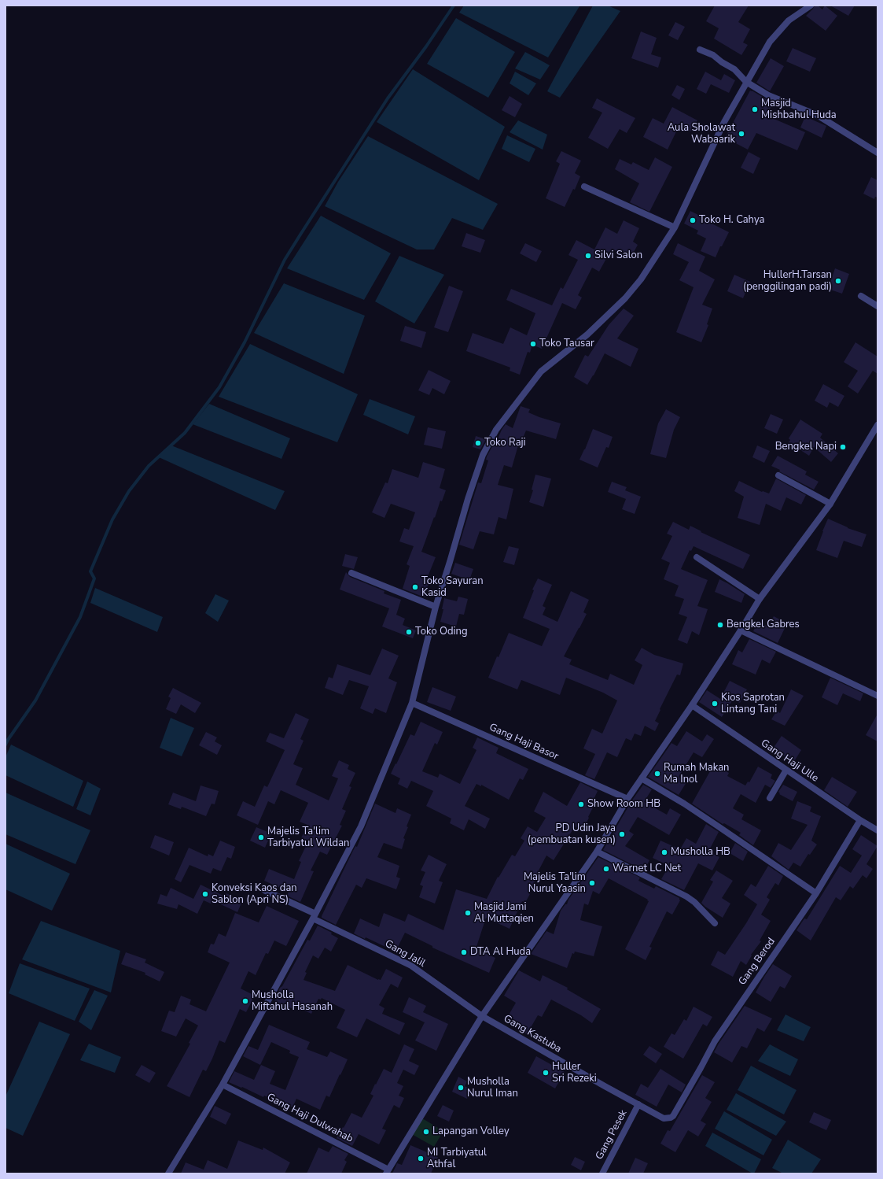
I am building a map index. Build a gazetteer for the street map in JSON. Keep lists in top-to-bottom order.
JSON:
{
  "streets": {
    "street": [
      "Gang Haji Basor",
      "Gang Haji Ulle",
      "Gang Jalil",
      "Gang Berod",
      "Gang Kastuba",
      "Gang Haji Dulwahab",
      "Gang Pesek"
    ]
  },
  "crossings": [
    ["Gang Haji Ulle", "Gang Berod"],
    ["Gang Jalil", "Gang Kastuba"],
    ["Gang Berod", "Gang Kastuba"],
    ["Gang Kastuba", "Gang Pesek"]
  ],
  "places": [
    "Masjid Mishbahul Huda",
    "Aula Sholawat Wabaarik",
    "Toko H. Cahya",
    "Silvi Salon",
    "HullerH.Tarsan (penggilingan padi)",
    "Toko Tausar",
    "Toko Raji",
    "Bengkel Napi",
    "Toko Sayuran Kasid",
    "Bengkel Gabres",
    "Toko Oding",
    "Kios Saprotan Lintang Tani",
    "Rumah Makan Ma Inol",
    "Show Room HB",
    "PD Udin Jaya (pembuatan kusen)",
    "Majelis Ta'lim Tarbiyatul Wildan",
    "Musholla HB",
    "Warnet LC Net",
    "Majelis Ta'lim Nurul Yaasin",
    "Konveksi Kaos dan Sablon (Apri NS)",
    "Masjid Jami Al Muttaqien",
    "DTA Al Huda",
    "Musholla Miftahul Hasanah",
    "Huller Sri Rezeki",
    "Musholla Nurul Iman",
    "Lapangan Volley",
    "MI Tarbiyatul Athfal"
  ]
}
